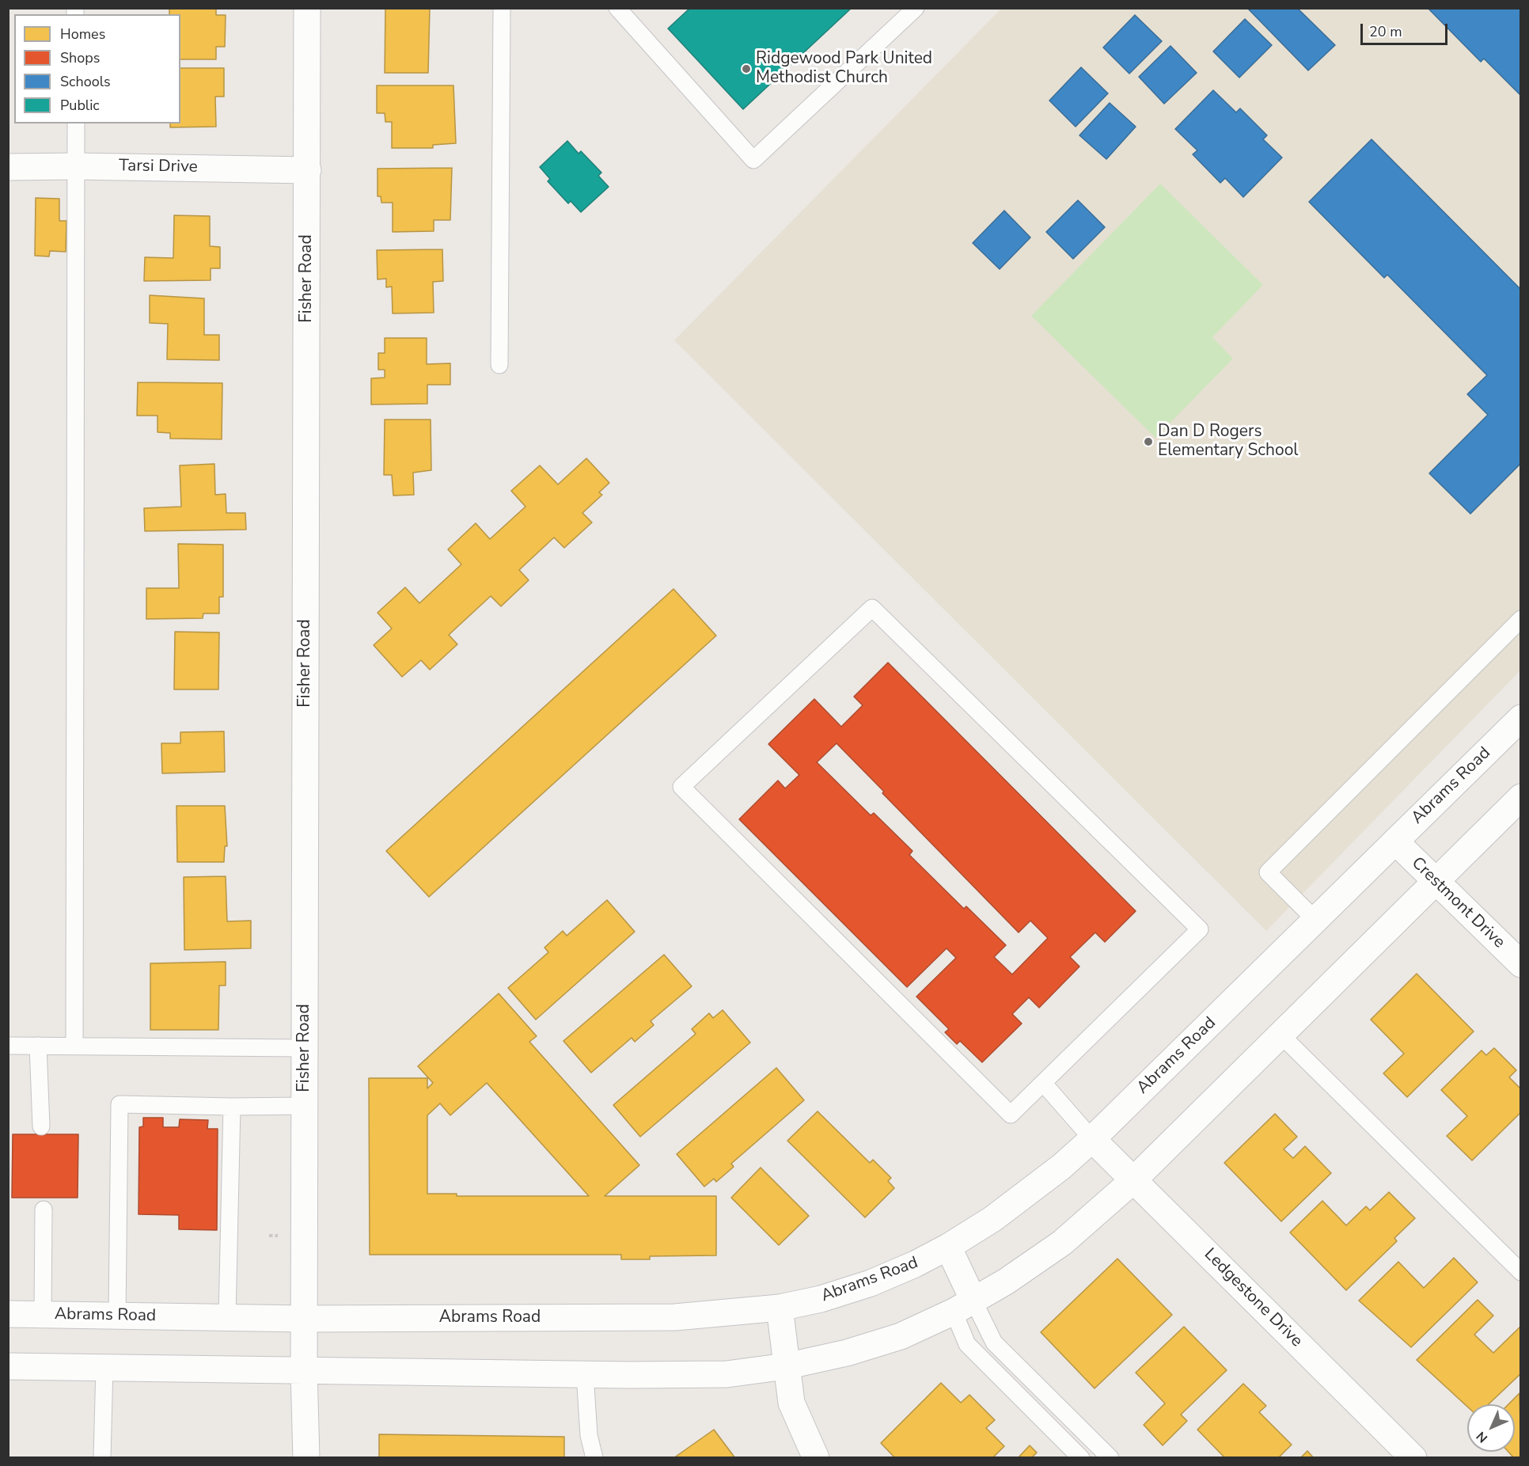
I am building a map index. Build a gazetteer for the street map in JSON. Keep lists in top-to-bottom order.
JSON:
{
  "streets": {
    "main road": [
      "Tarsi Drive",
      "Fisher Road",
      "Abrams Road",
      "Crestmont Drive",
      "Ledgestone Drive"
    ]
  },
  "crossings": [
    ["Tarsi Drive", "Fisher Road"],
    ["Fisher Road", "Abrams Road"],
    ["Abrams Road", "Crestmont Drive"],
    ["Abrams Road", "Ledgestone Drive"]
  ],
  "places": ["Ridgewood Park United Methodist Church", "Dan D Rogers Elementary School"],
  "legend": [
    "Homes",
    "Shops",
    "Schools",
    "Public"
  ],
  "scale_bar": "20 m",
  "north": "bottom left"
}
